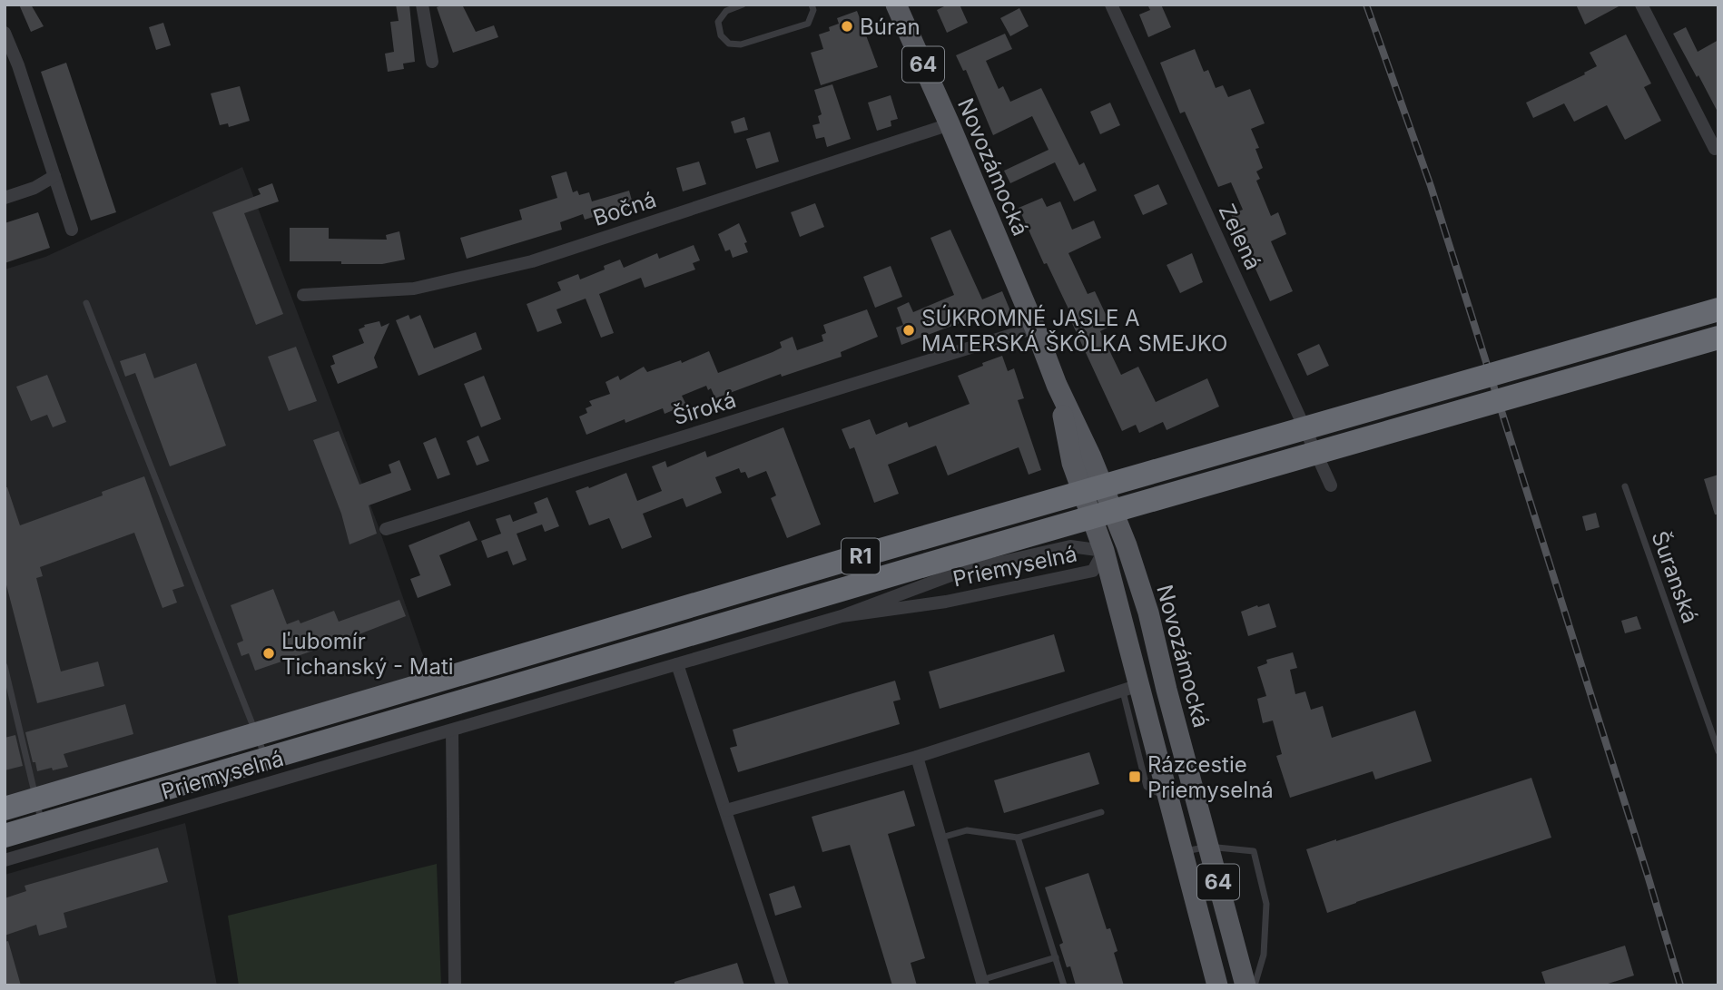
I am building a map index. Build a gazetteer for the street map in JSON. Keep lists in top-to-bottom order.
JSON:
{
  "streets": {
    "highway": ["R1"],
    "main road": ["64", "Novozámocká"],
    "street": [
      "Bočná",
      "Zelená",
      "Široká",
      "Priemyselná"
    ],
    "lane": ["Šuranská"]
  },
  "crossings": [
    ["Novozámocká", "Bočná"],
    ["Novozámocká", "Široká"],
    ["Novozámocká", "Priemyselná"]
  ],
  "places": {
    "other": ["Búran", "SÚKROMNÉ JASLE A MATERSKÁ ŠKÔLKA SMEJKO", "Ľubomír Tichanský - Mati"],
    "transit": ["Rázcestie Priemyselná"]
  }
}
